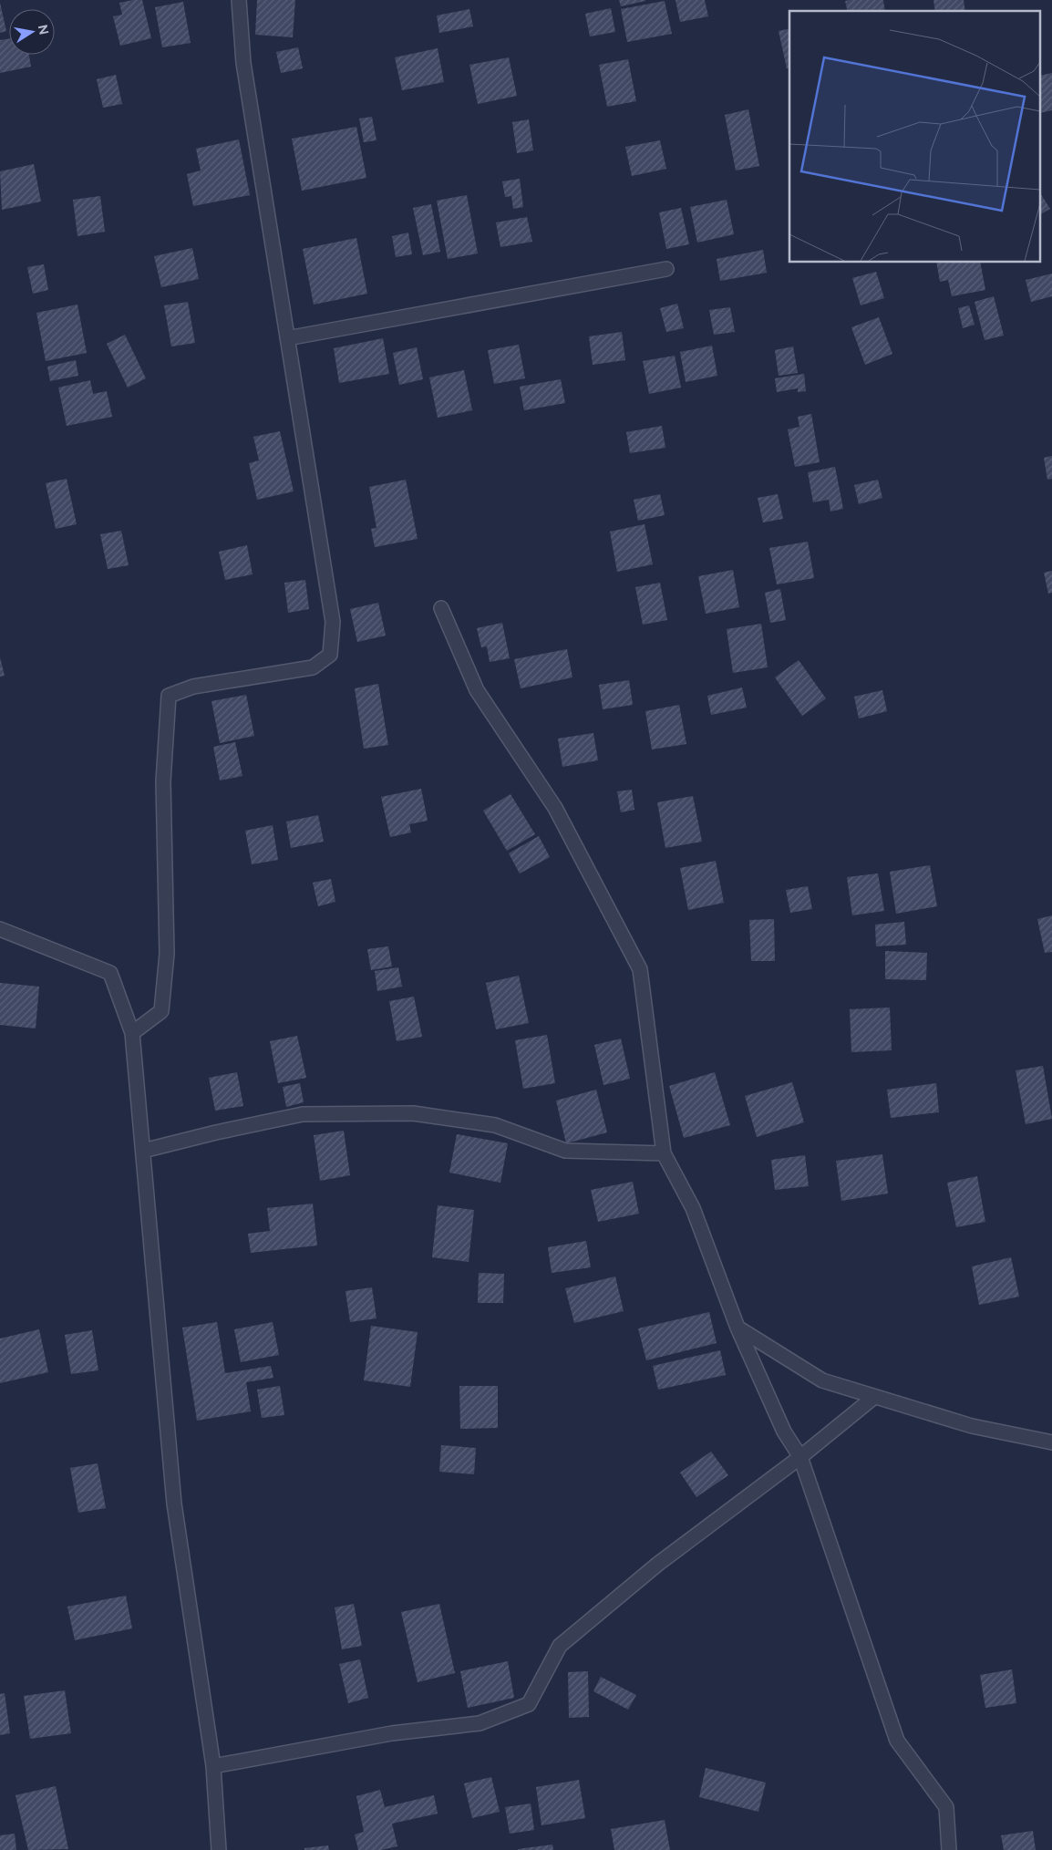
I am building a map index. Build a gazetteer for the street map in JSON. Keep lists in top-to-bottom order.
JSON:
{
  "north": "right"
}
